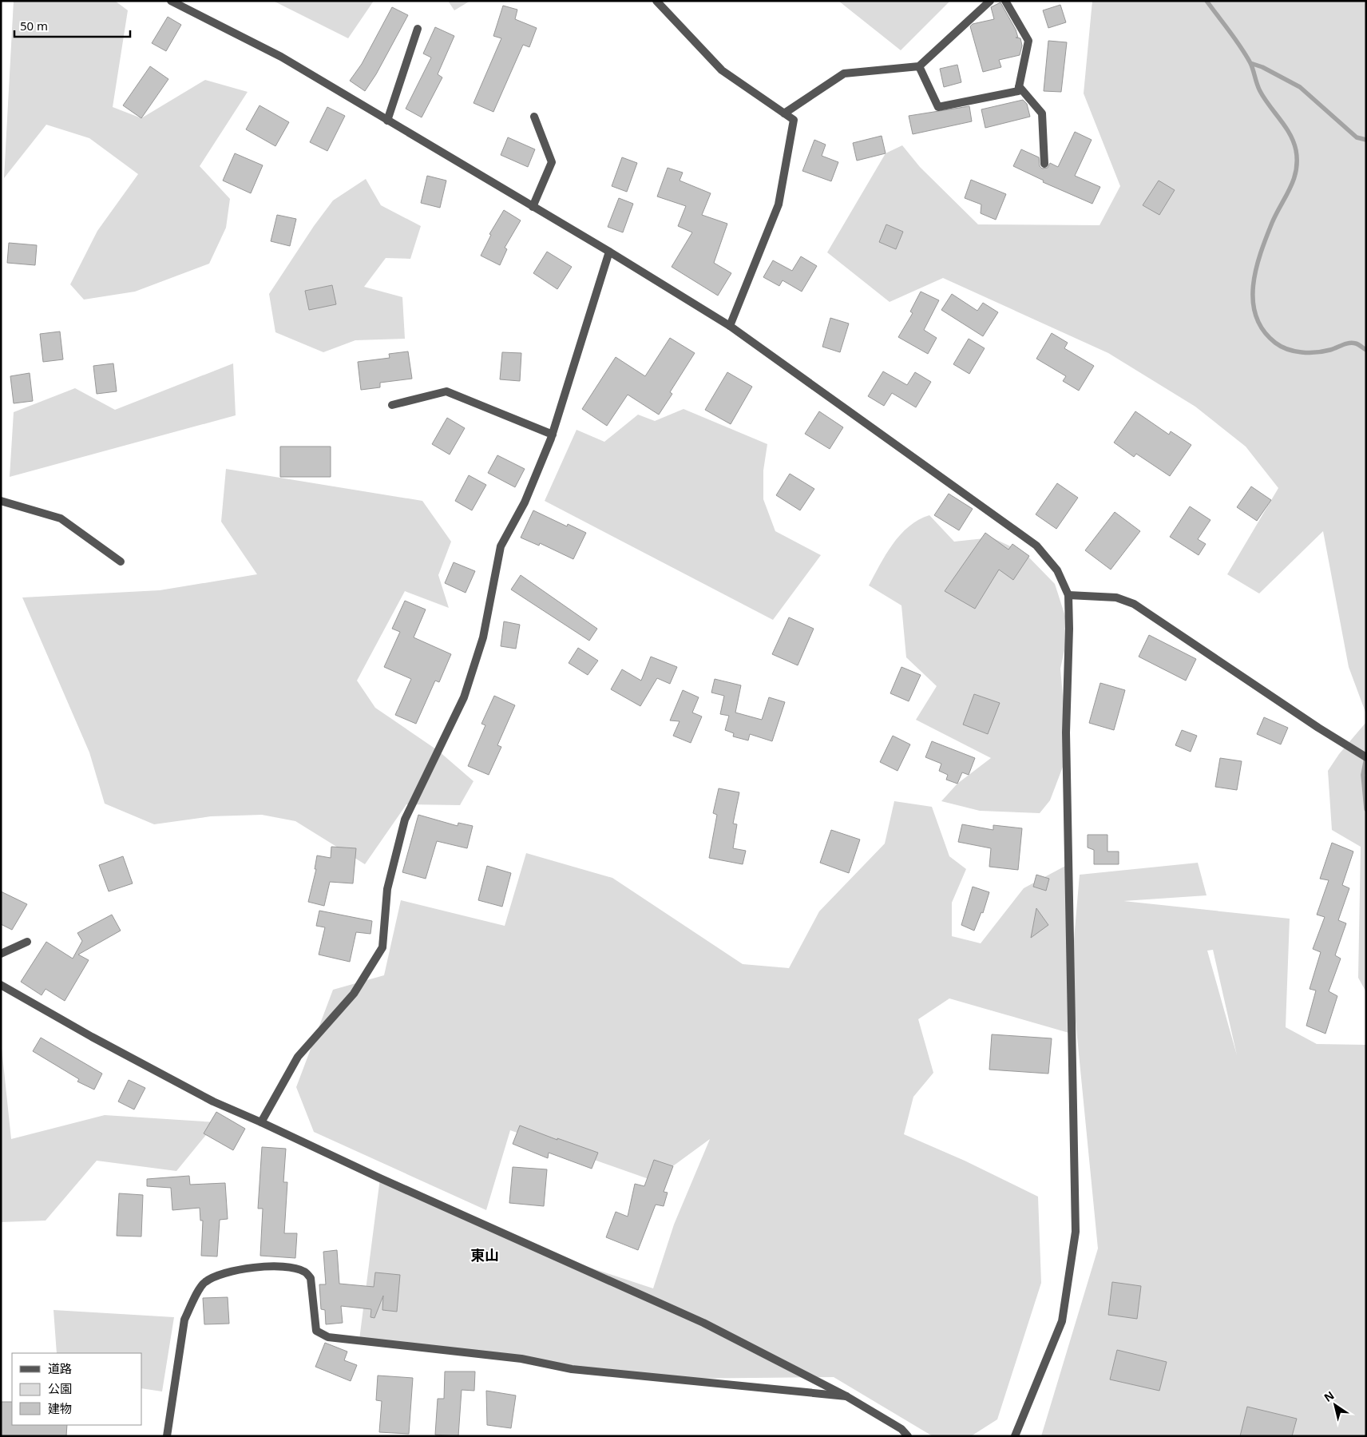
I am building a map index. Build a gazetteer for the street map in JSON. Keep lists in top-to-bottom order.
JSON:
{
  "districts": ["東山"],
  "legend": ["道路", "公園", "建物"],
  "scale_bar": "50 m",
  "north": "top left"
}
